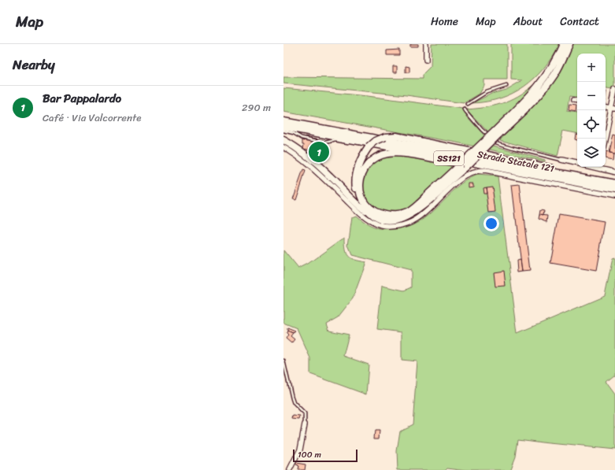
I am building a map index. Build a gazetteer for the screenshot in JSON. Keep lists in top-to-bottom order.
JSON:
{
  "streets": {
    "main road": ["SS121", "Strada Statale 121"]
  },
  "scale_bar": "100 m",
  "page": {
    "header": "Map",
    "nav": [
      "Home",
      "Map",
      "About",
      "Contact"
    ],
    "heading": "Nearby",
    "map_buttons": ["+", "−"],
    "list": [
      {
        "mark": "1",
        "name": "Bar Pappalardo",
        "note": "Café · Via Valcorrente",
        "value": "290 m"
      }
    ],
    "pins": "1",
    "scale": "100 m"
  }
}
